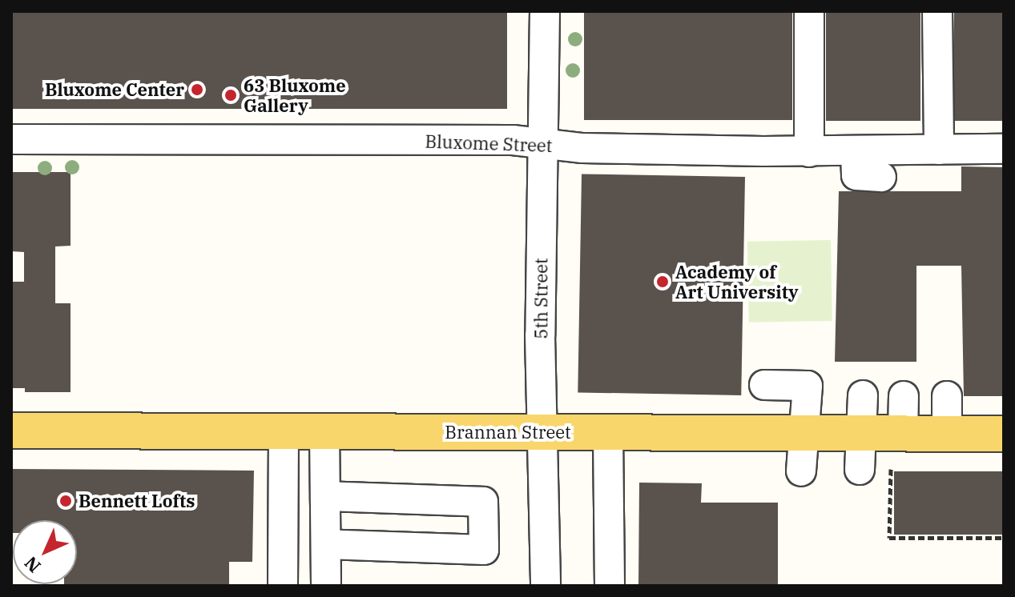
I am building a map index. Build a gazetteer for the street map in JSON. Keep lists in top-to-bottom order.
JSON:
{
  "streets": {
    "main road": ["Brannan Street"],
    "street": ["Bluxome Street", "5th Street"]
  },
  "crossings": [
    ["Bluxome Street", "5th Street"],
    ["5th Street", "Brannan Street"]
  ],
  "places": [
    "Bluxome Center",
    "63 Bluxome Gallery",
    "Academy of Art University",
    "Bennett Lofts"
  ],
  "north": "bottom left"
}
